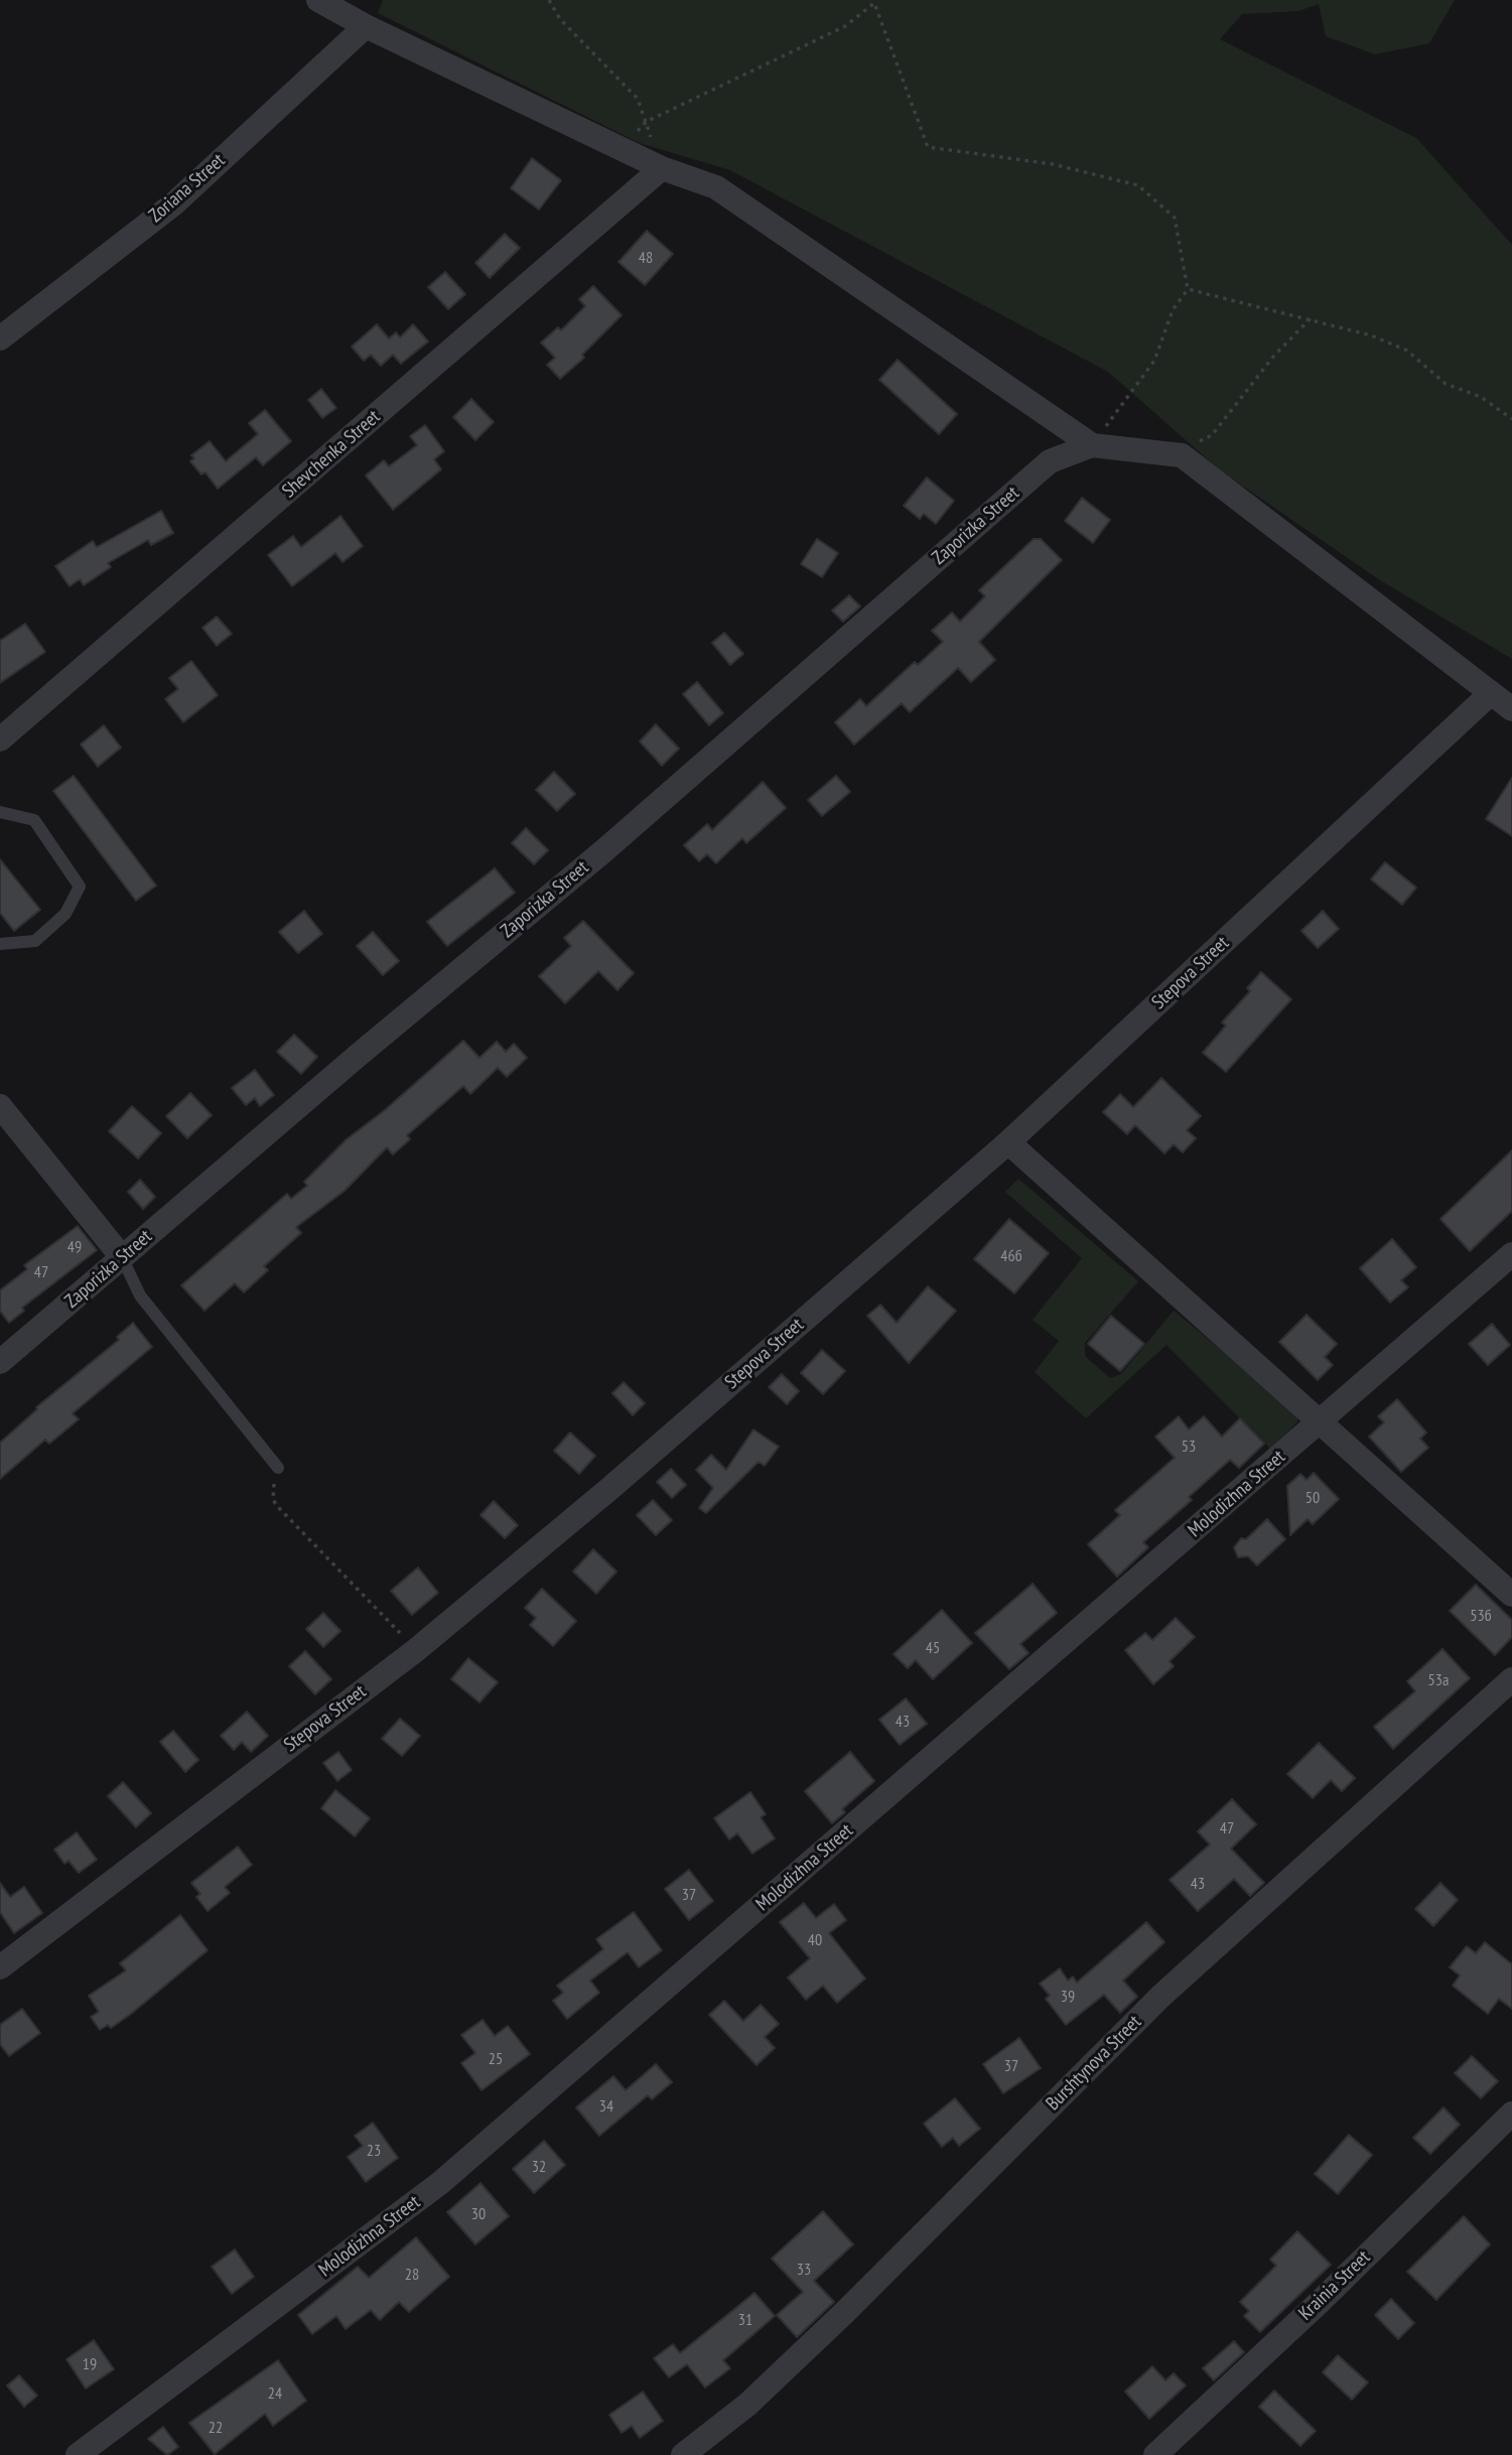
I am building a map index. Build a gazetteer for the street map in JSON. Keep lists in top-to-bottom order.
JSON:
{
  "streets": {
    "street": [
      "Zoriana Street",
      "Shevchenka Street",
      "Zaporizka Street",
      "Stepova Street",
      "Molodizhna Street",
      "Burshtynova Street",
      "Krainia Street"
    ]
  },
  "house_numbers": [
    "48",
    "49",
    "46б",
    "47",
    "53",
    "50",
    "53б",
    "45",
    "53а",
    "43",
    "47",
    "43",
    "37",
    "40",
    "39",
    "25",
    "37",
    "34",
    "23",
    "32",
    "30",
    "33",
    "28",
    "31",
    "19",
    "24",
    "22"
  ]
}
